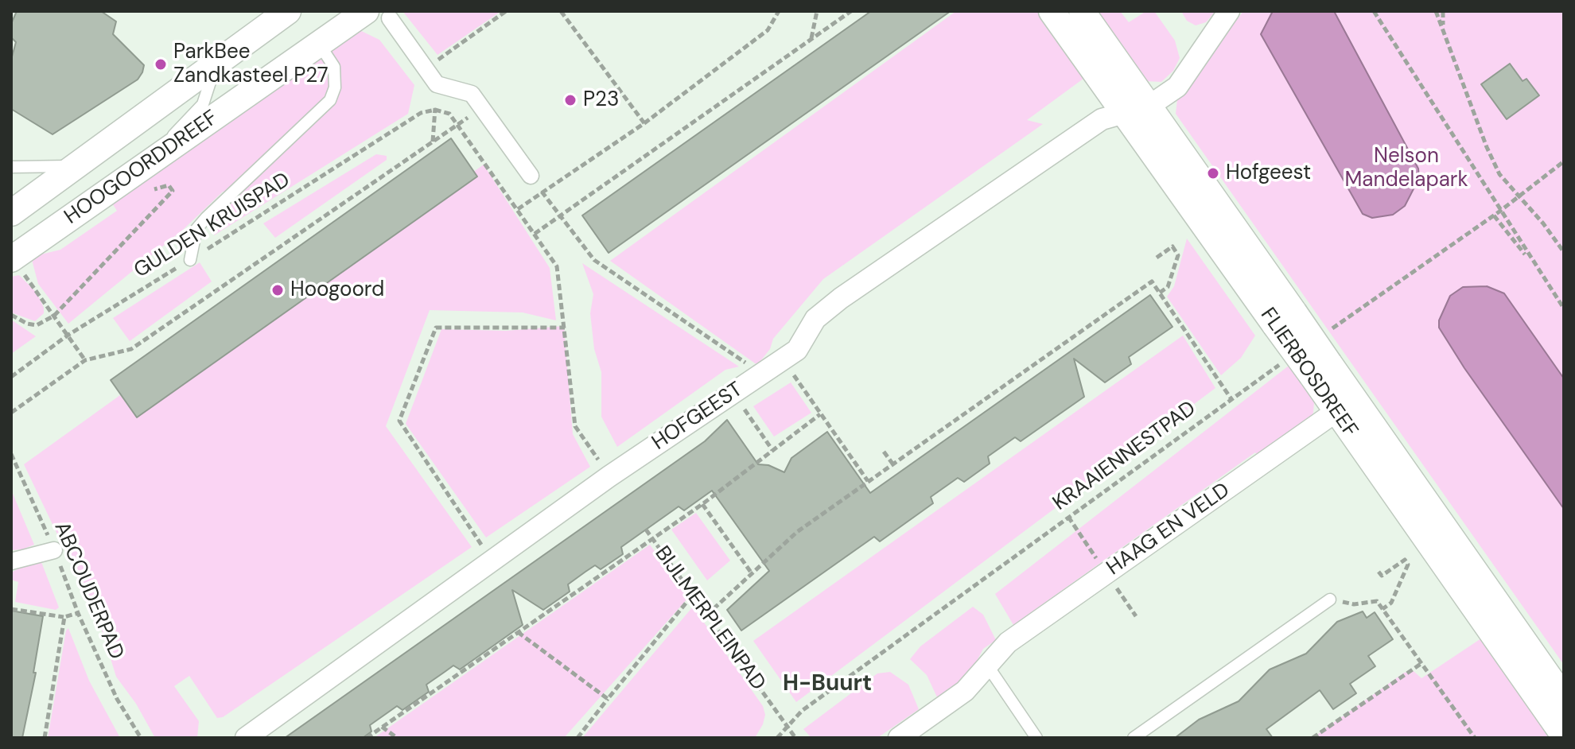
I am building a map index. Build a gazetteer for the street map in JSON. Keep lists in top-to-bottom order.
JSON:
{
  "streets": {
    "street": [
      "HOOGOORDDREEF",
      "FLIERBOSDREEF",
      "HOFGEEST",
      "HAAG EN VELD"
    ],
    "path": [
      "GULDEN KRUISPAD",
      "KRAAIENNESTPAD",
      "ABCOUDERPAD",
      "BIJLMERPLEINPAD"
    ]
  },
  "crossings": [
    ["FLIERBOSDREEF", "HOFGEEST"],
    ["FLIERBOSDREEF", "HAAG EN VELD"],
    ["KRAAIENNESTPAD", "BIJLMERPLEINPAD"]
  ],
  "districts": ["H-Buurt"],
  "parks": ["Nelson Mandelapark"],
  "places": [
    "ParkBee Zandkasteel P27",
    "P23",
    "Hofgeest",
    "Hoogoord"
  ]
}
